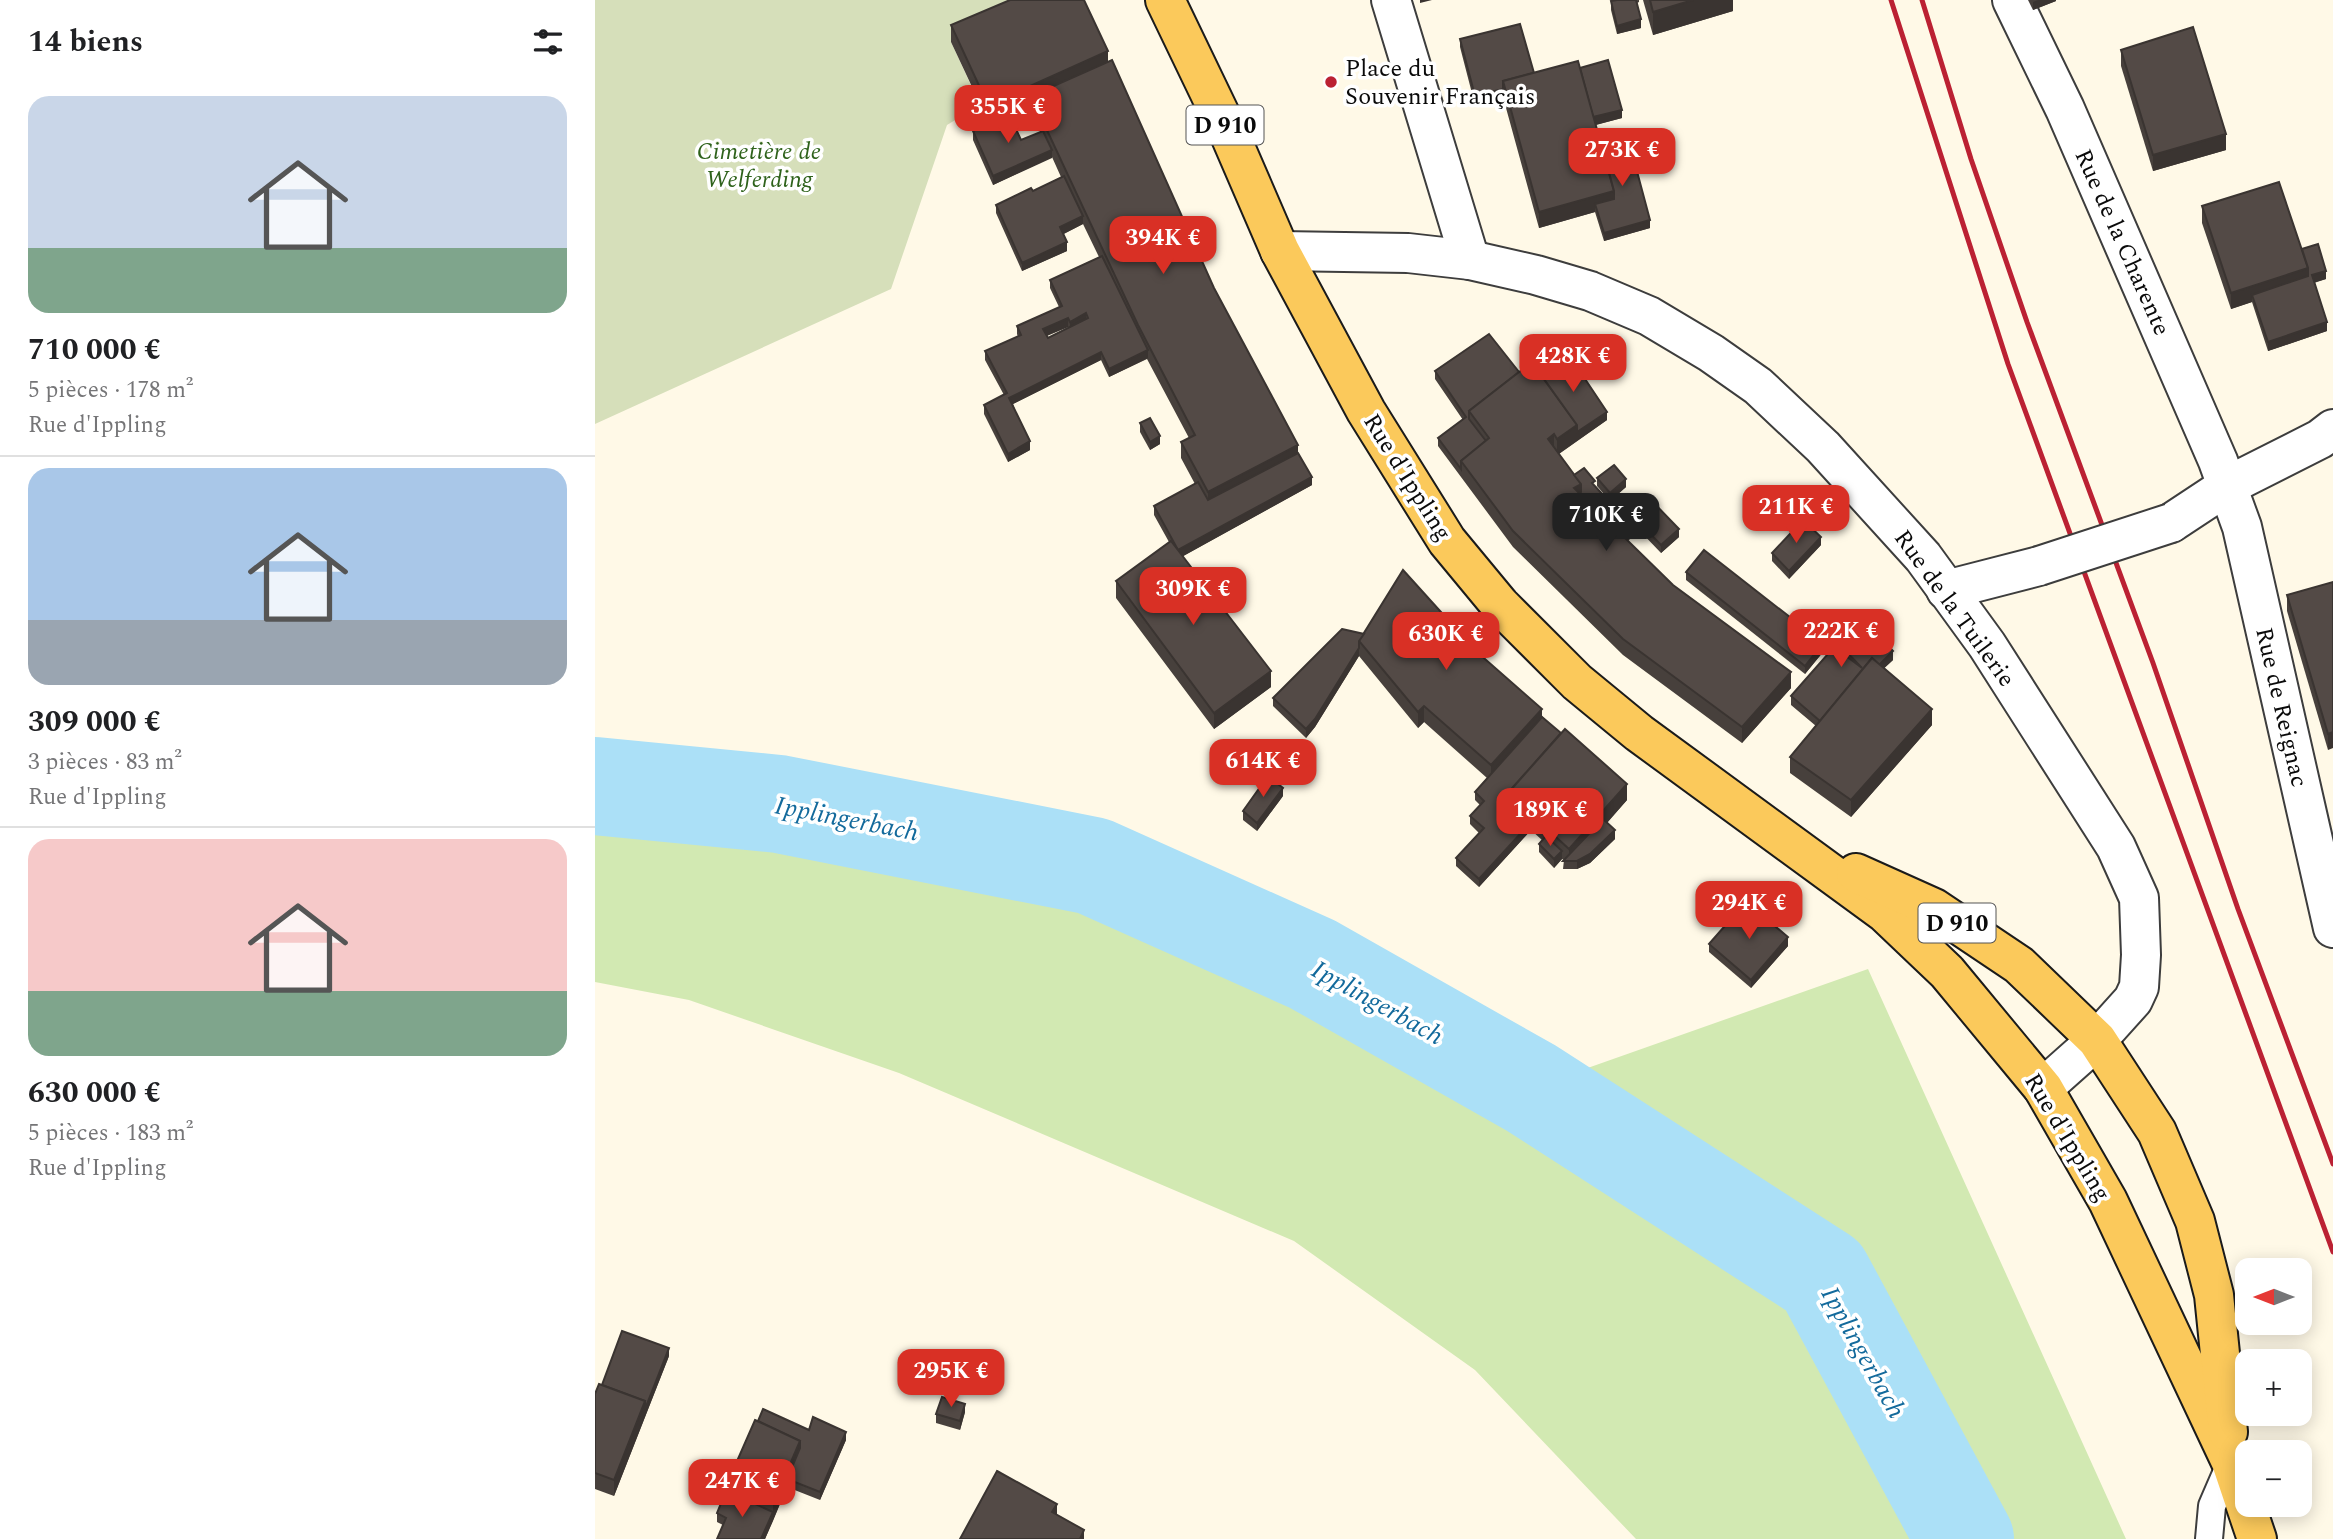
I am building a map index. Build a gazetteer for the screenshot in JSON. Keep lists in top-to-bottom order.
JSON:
{
  "streets": {
    "main road": ["D 910", "Rue d'Ippling"],
    "street": ["Rue de la Charente", "Rue de la Tuilerie", "Rue de Reignac"]
  },
  "crossings": [
    ["Rue de la Charente", "Rue de Reignac"],
    ["Rue d'Ippling", "Rue de la Tuilerie"]
  ],
  "water": ["Ipplingerbach"],
  "parks": ["Cimetière de Welferding"],
  "places": ["Place du Souvenir Français"],
  "north": "left",
  "page": {
    "heading": "14 biens",
    "list": [
      {
        "name": "710 000 €",
        "note": "5 pièces · 178 m² · Rue d'Ippling"
      },
      {
        "name": "309 000 €",
        "note": "3 pièces · 83 m² · Rue d'Ippling"
      },
      {
        "name": "630 000 €",
        "note": "5 pièces · 183 m² · Rue d'Ippling"
      }
    ],
    "price": [
      "355K €",
      "273K €",
      "394K €",
      "428K €",
      "211K €",
      "710K €",
      "309K €",
      "222K €",
      "630K €",
      "614K €",
      "189K €",
      "294K €",
      "295K €",
      "247K €"
    ],
    "map_buttons": ["+", "−"]
  }
}
